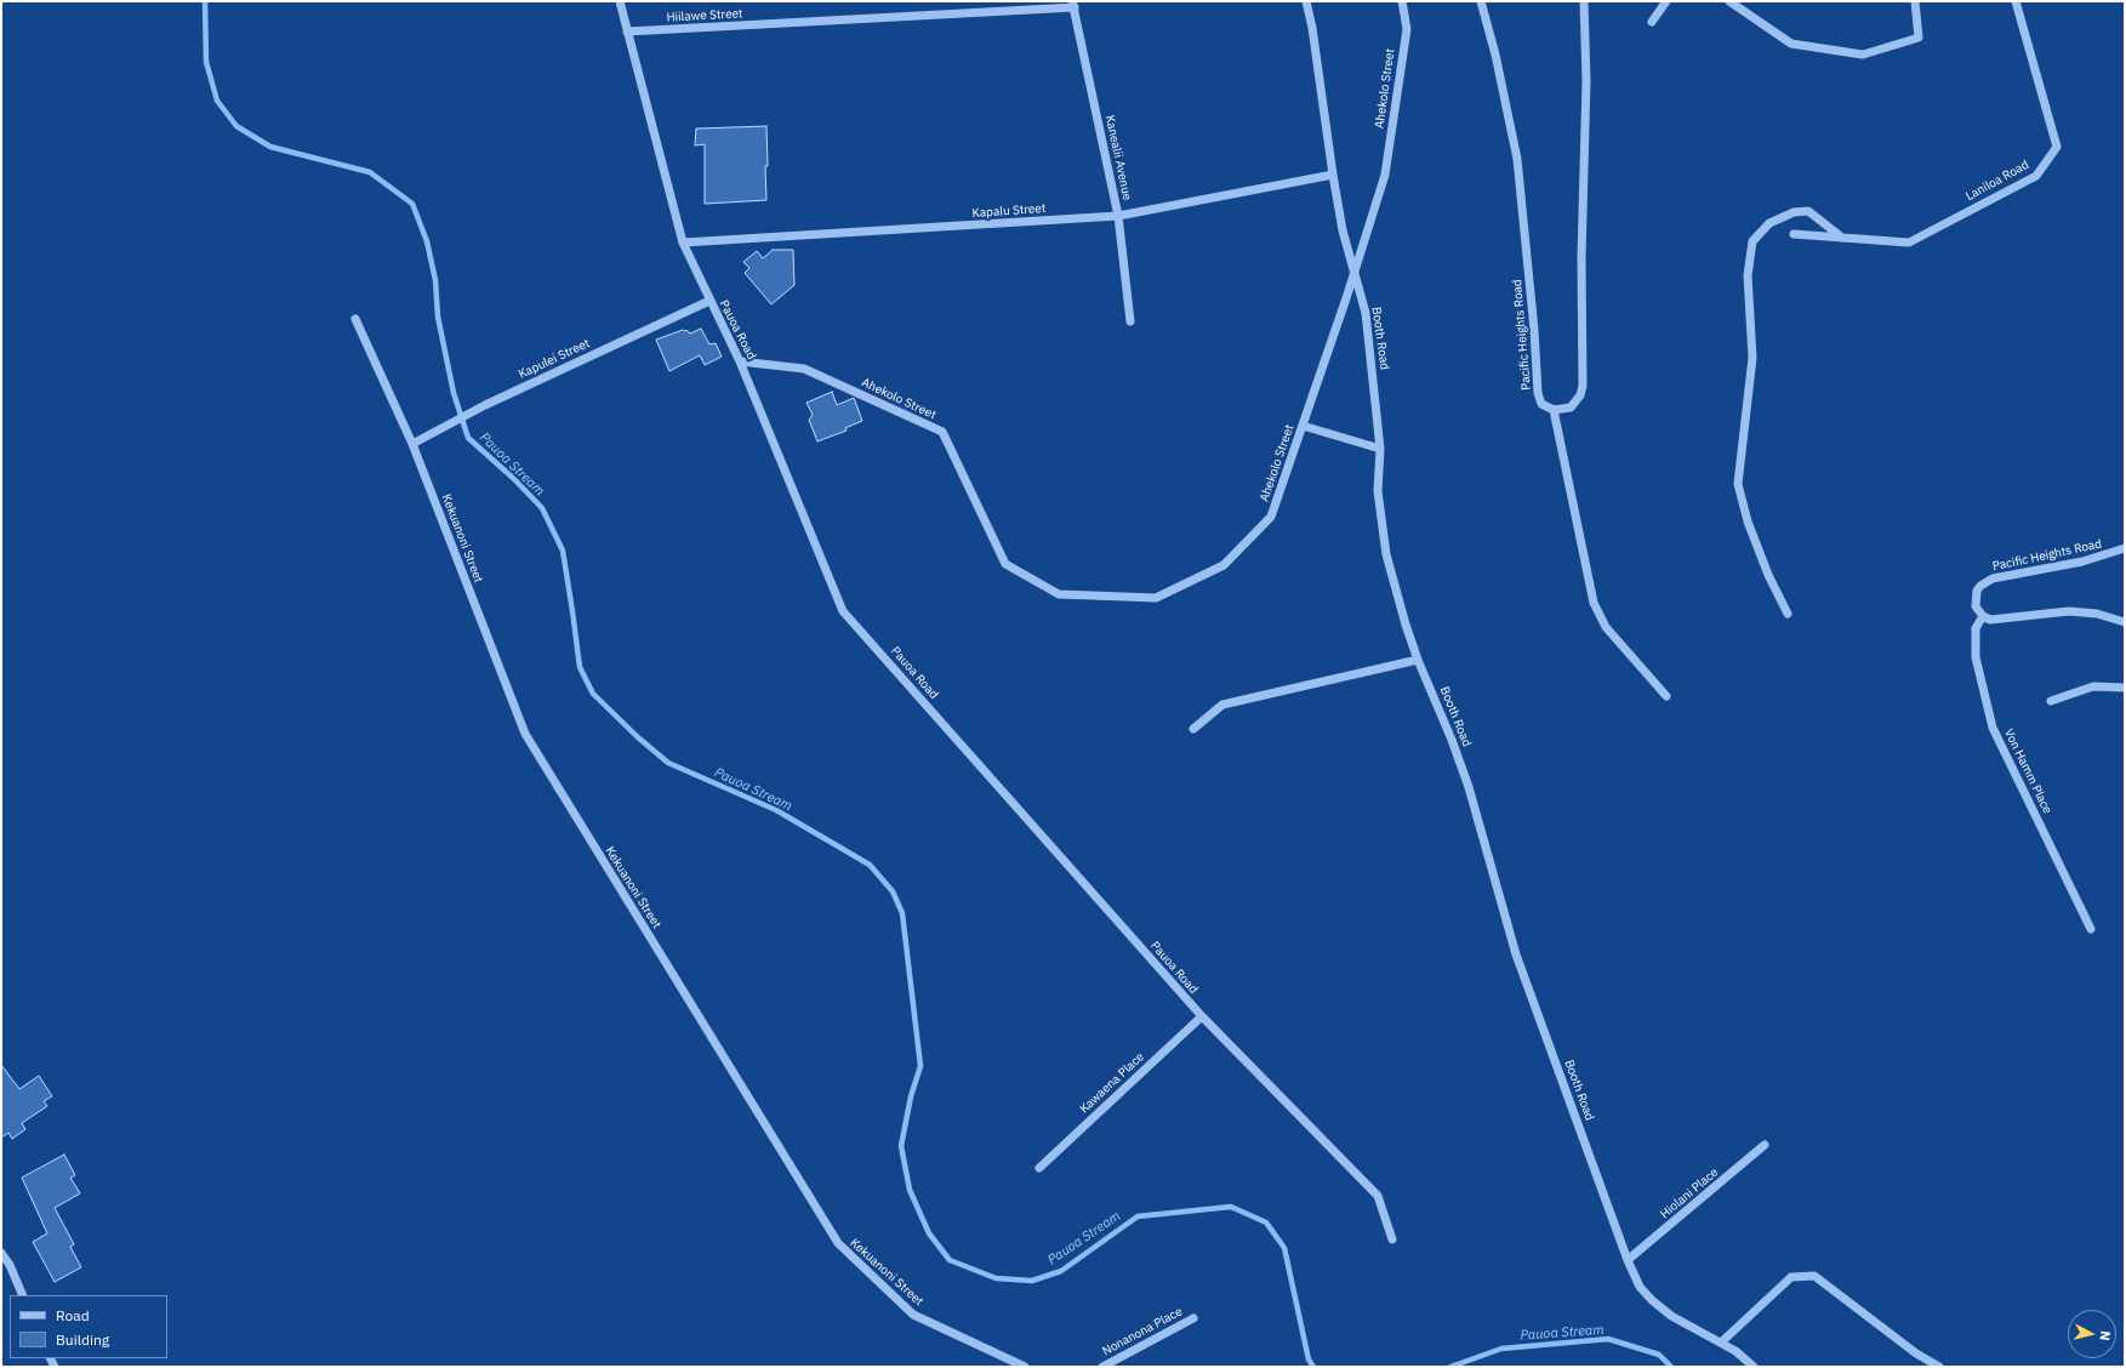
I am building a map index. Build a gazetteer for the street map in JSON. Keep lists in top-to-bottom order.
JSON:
{
  "streets": {
    "street": [
      "Hiilawe Street",
      "Ahekolo Street",
      "Kanealii Avenue",
      "Laniloa Road",
      "Kapalu Street",
      "Pauoa Road",
      "Pacific Heights Road",
      "Booth Road",
      "Kapulei Street",
      "Kekuanoni Street",
      "Von Hamm Place",
      "Kawaena Place",
      "Hiolani Place",
      "Nonanona Place"
    ]
  },
  "crossings": [
    ["Hiilawe Street", "Kanealii Avenue"],
    ["Hiilawe Street", "Pauoa Road"],
    ["Ahekolo Street", "Pauoa Road"],
    ["Ahekolo Street", "Booth Road"],
    ["Kanealii Avenue", "Kapalu Street"],
    ["Kapalu Street", "Pauoa Road"],
    ["Kapalu Street", "Booth Road"],
    ["Pauoa Road", "Kapulei Street"],
    ["Pauoa Road", "Kawaena Place"],
    ["Pacific Heights Road", "Von Hamm Place"],
    ["Booth Road", "Hiolani Place"],
    ["Kapulei Street", "Kekuanoni Street"]
  ],
  "water": ["Pauoa Stream"],
  "legend": ["Road", "Building"],
  "north": "right"
}
